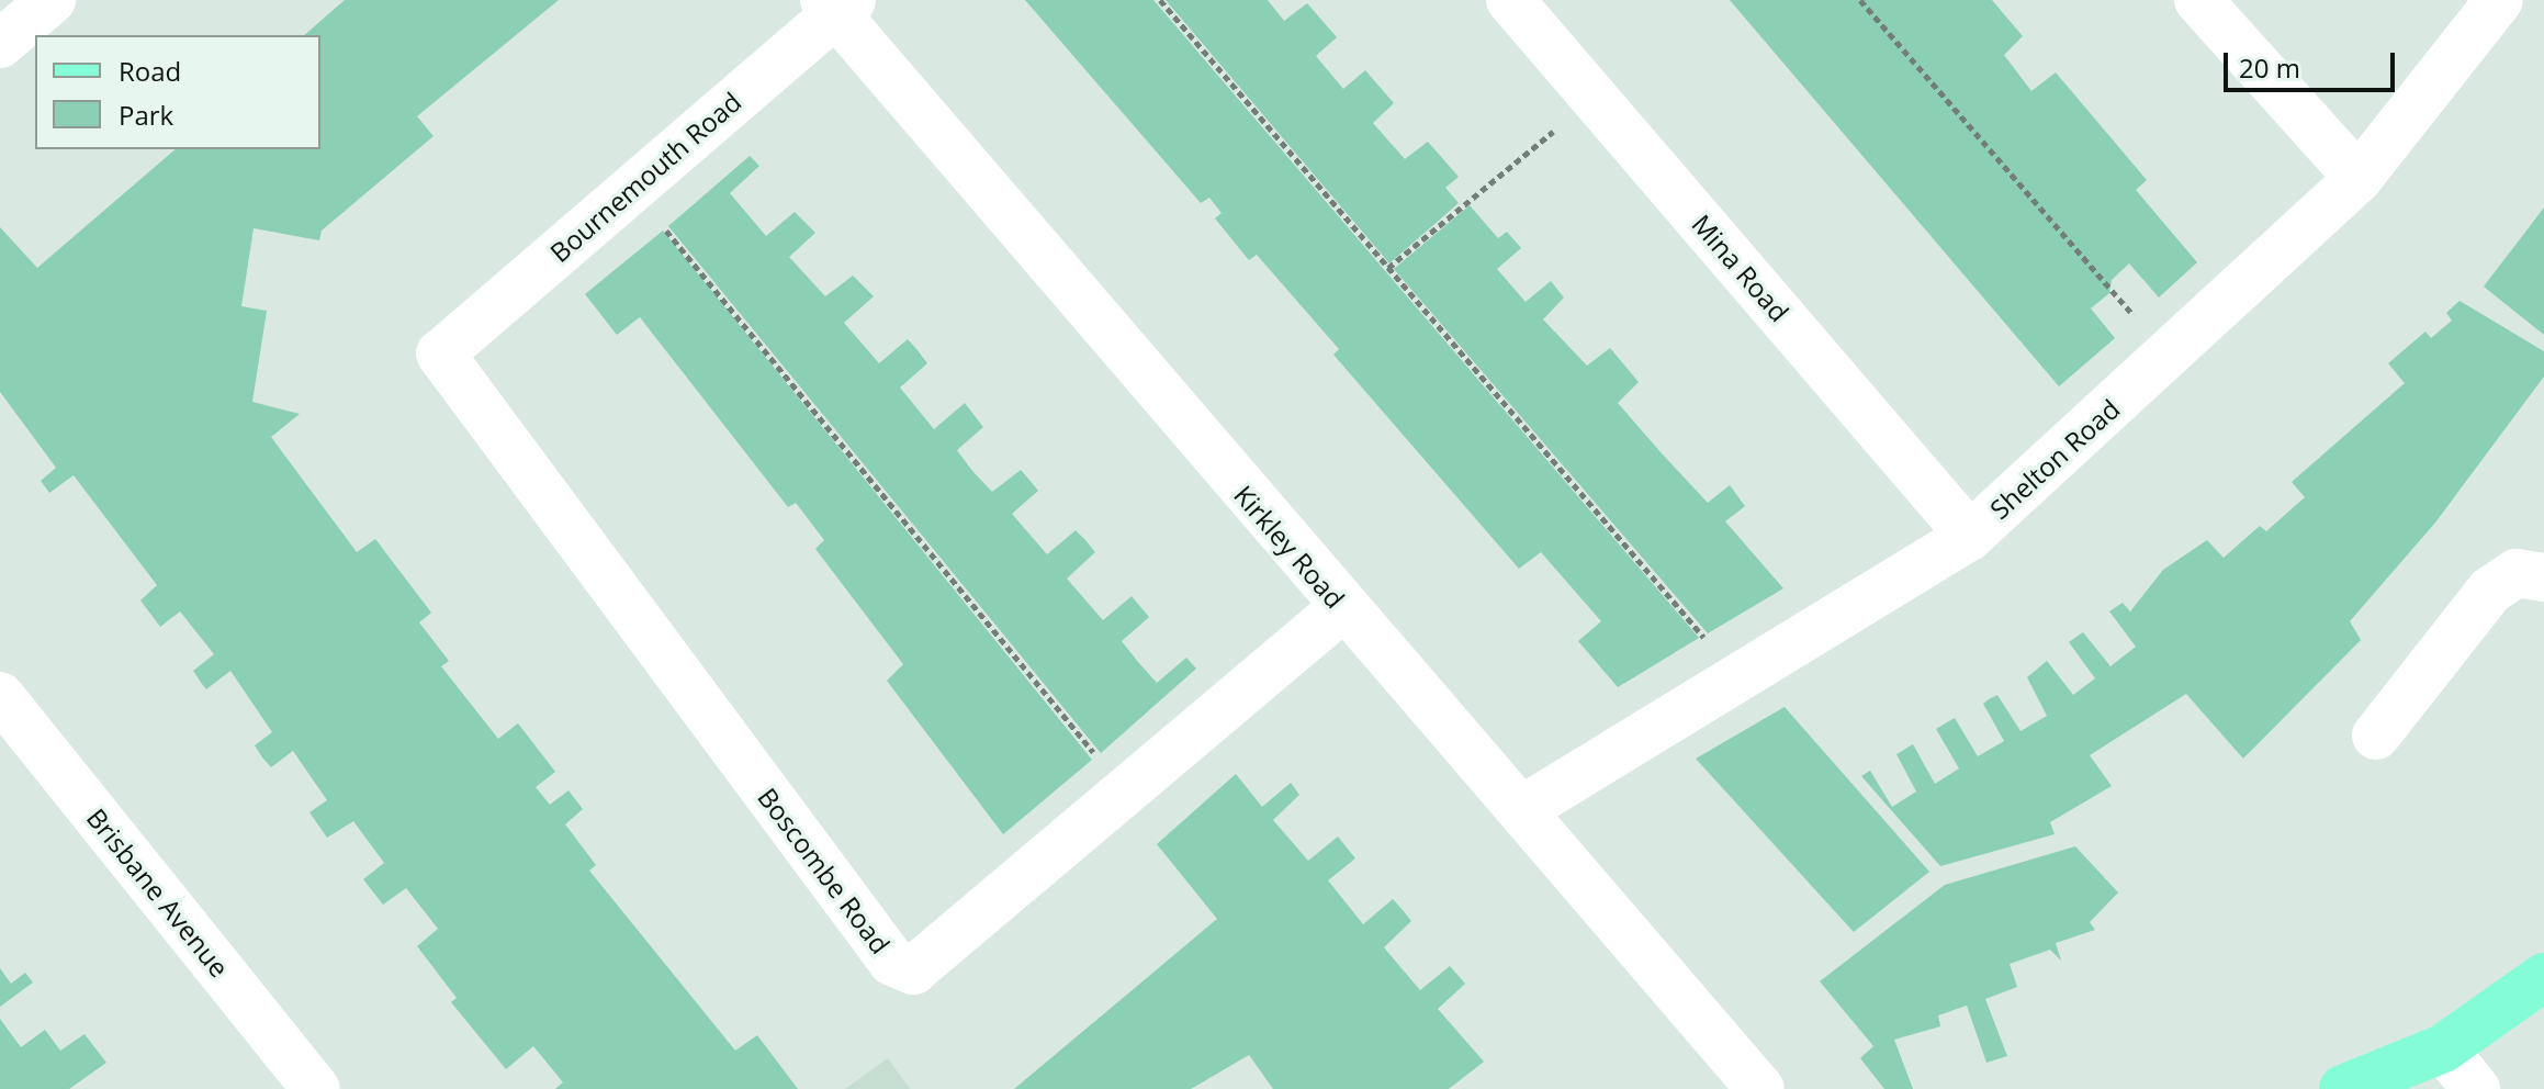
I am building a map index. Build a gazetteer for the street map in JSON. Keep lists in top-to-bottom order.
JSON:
{
  "streets": {
    "street": [
      "Bournemouth Road",
      "Mina Road",
      "Shelton Road",
      "Kirkley Road",
      "Boscombe Road",
      "Brisbane Avenue"
    ]
  },
  "crossings": [
    ["Bournemouth Road", "Kirkley Road"],
    ["Bournemouth Road", "Boscombe Road"],
    ["Mina Road", "Shelton Road"],
    ["Shelton Road", "Kirkley Road"],
    ["Kirkley Road", "Boscombe Road"]
  ],
  "legend": ["Road", "Park"],
  "scale_bar": "20 m"
}
